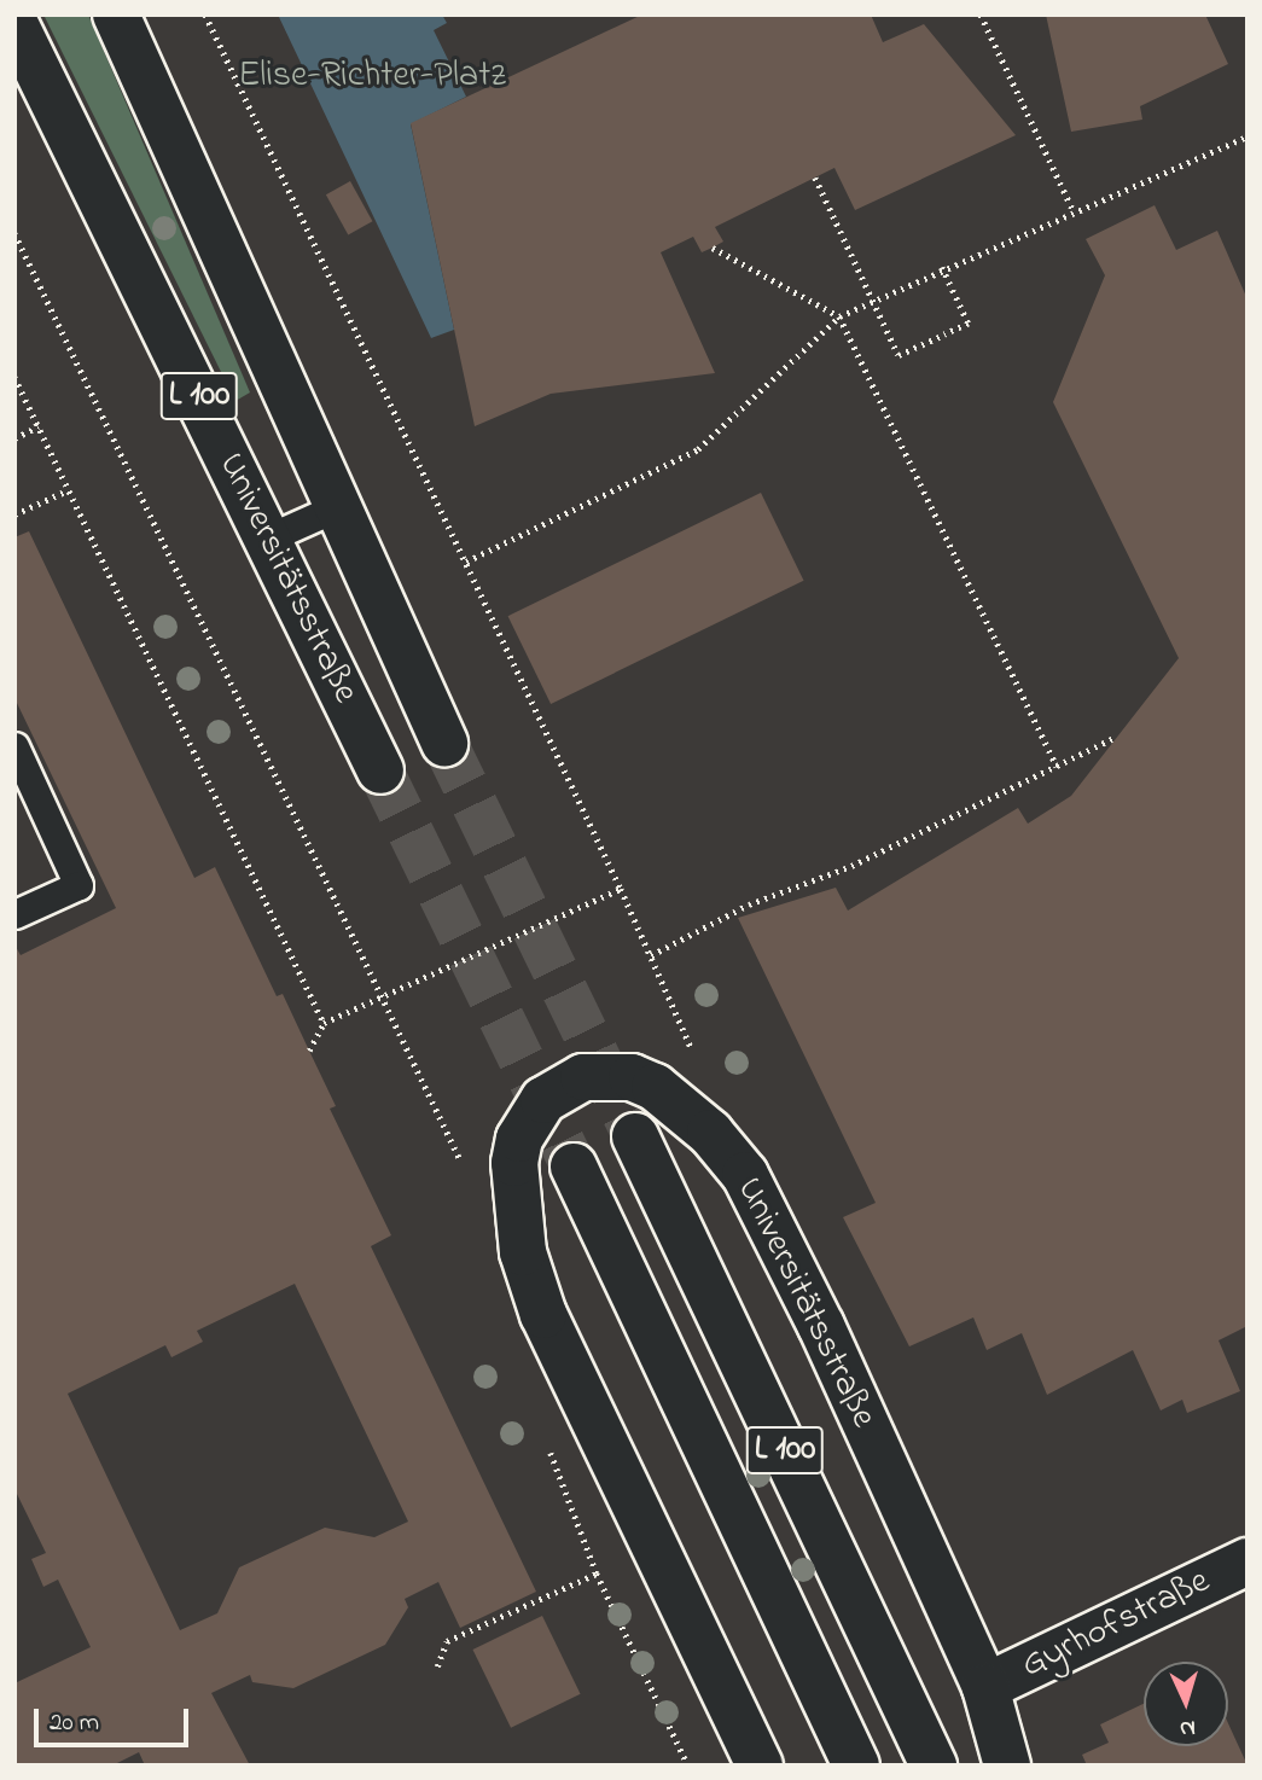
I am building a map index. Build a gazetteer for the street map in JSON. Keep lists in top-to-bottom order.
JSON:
{
  "streets": {
    "main road": ["L 100", "Universitätsstraße", "Gyrhofstraße"]
  },
  "crossings": [
    ["Universitätsstraße", "Gyrhofstraße"]
  ],
  "parks": ["Elise-Richter-Platz"],
  "scale_bar": "20 m",
  "north": "bottom"
}
